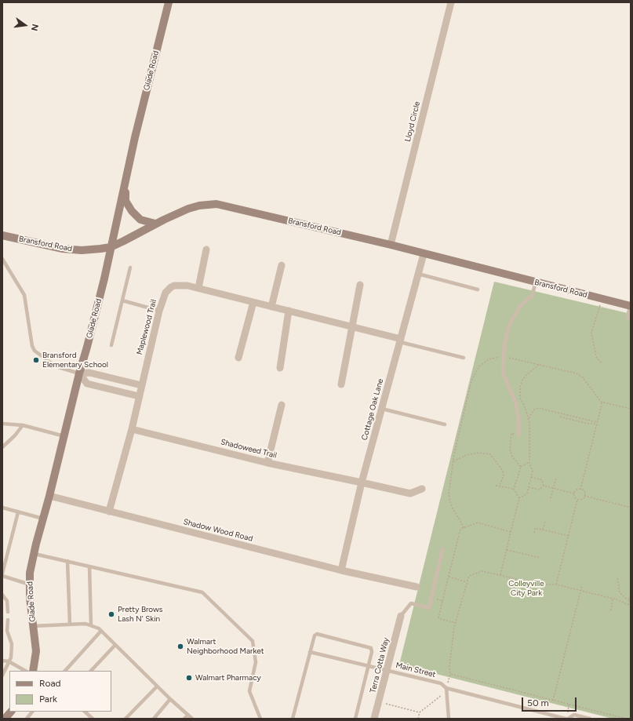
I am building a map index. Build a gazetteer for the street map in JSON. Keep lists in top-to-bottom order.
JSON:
{
  "streets": {
    "main road": ["Glade Road", "Bransford Road"],
    "street": [
      "Lloyd Circle",
      "Maplewood Trail",
      "Cottage Oak Lane",
      "Shadoweed Trail",
      "Shadow Wood Road",
      "Terra Cotta Way"
    ],
    "lane": ["Main Street"]
  },
  "crossings": [
    ["Glade Road", "Bransford Road"],
    ["Glade Road", "Shadow Wood Road"],
    ["Lloyd Circle", "Bransford Road"],
    ["Bransford Road", "Cottage Oak Lane"],
    ["Maplewood Trail", "Cottage Oak Lane"],
    ["Maplewood Trail", "Shadoweed Trail"],
    ["Maplewood Trail", "Shadow Wood Road"],
    ["Cottage Oak Lane", "Shadoweed Trail"],
    ["Cottage Oak Lane", "Shadow Wood Road"],
    ["Terra Cotta Way", "Main Street"]
  ],
  "parks": ["Colleyville City Park"],
  "places": [
    "Bransford Elementary School",
    "Pretty Brows Lash N' Skin",
    "Walmart Neighborhood Market",
    "Walmart Pharmacy"
  ],
  "legend": ["Road", "Park"],
  "scale_bar": "50 m",
  "north": "right"
}
